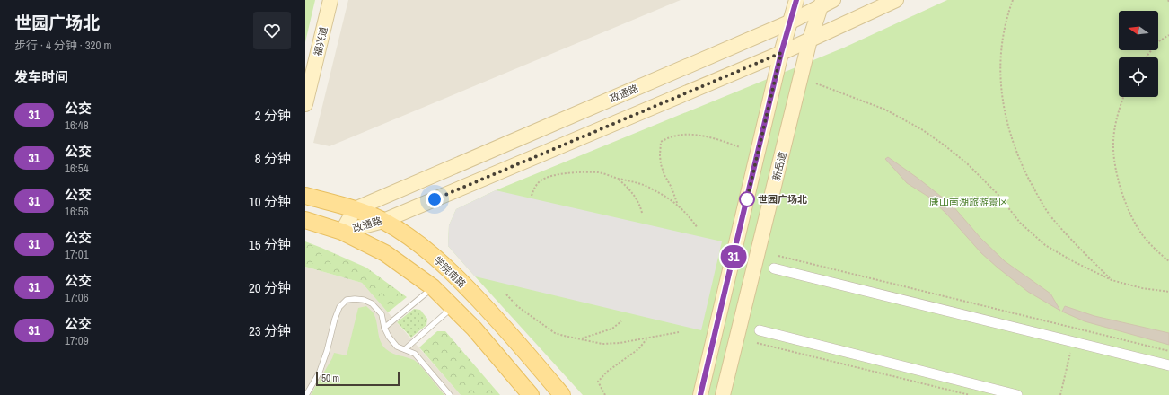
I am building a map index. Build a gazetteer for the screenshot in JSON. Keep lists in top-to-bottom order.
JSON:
{
  "streets": {
    "main road": [
      "福兴道",
      "政通路",
      "新岳道",
      "学院南路"
    ]
  },
  "crossings": [
    ["政通路", "新岳道"],
    ["政通路", "学院南路"]
  ],
  "parks": ["唐山南湖旅游景区"],
  "places": ["世园广场北"],
  "lines": ["bus line 31"],
  "scale_bar": "50 m",
  "north": "left",
  "page": {
    "heading": [
      ["世园广场北", "步行 · 4 分钟 · 320 m"],
      "发车时间"
    ],
    "on_map": "31",
    "list": [
      {
        "mark": "31",
        "name": "公交",
        "note": "16:48",
        "value": "2 分钟"
      },
      {
        "mark": "31",
        "name": "公交",
        "note": "16:54",
        "value": "8 分钟"
      },
      {
        "mark": "31",
        "name": "公交",
        "note": "16:56",
        "value": "10 分钟"
      },
      {
        "mark": "31",
        "name": "公交",
        "note": "17:01",
        "value": "15 分钟"
      },
      {
        "mark": "31",
        "name": "公交",
        "note": "17:06",
        "value": "20 分钟"
      },
      {
        "mark": "31",
        "name": "公交",
        "note": "17:09",
        "value": "23 分钟"
      }
    ],
    "scale": "50 m"
  }
}
